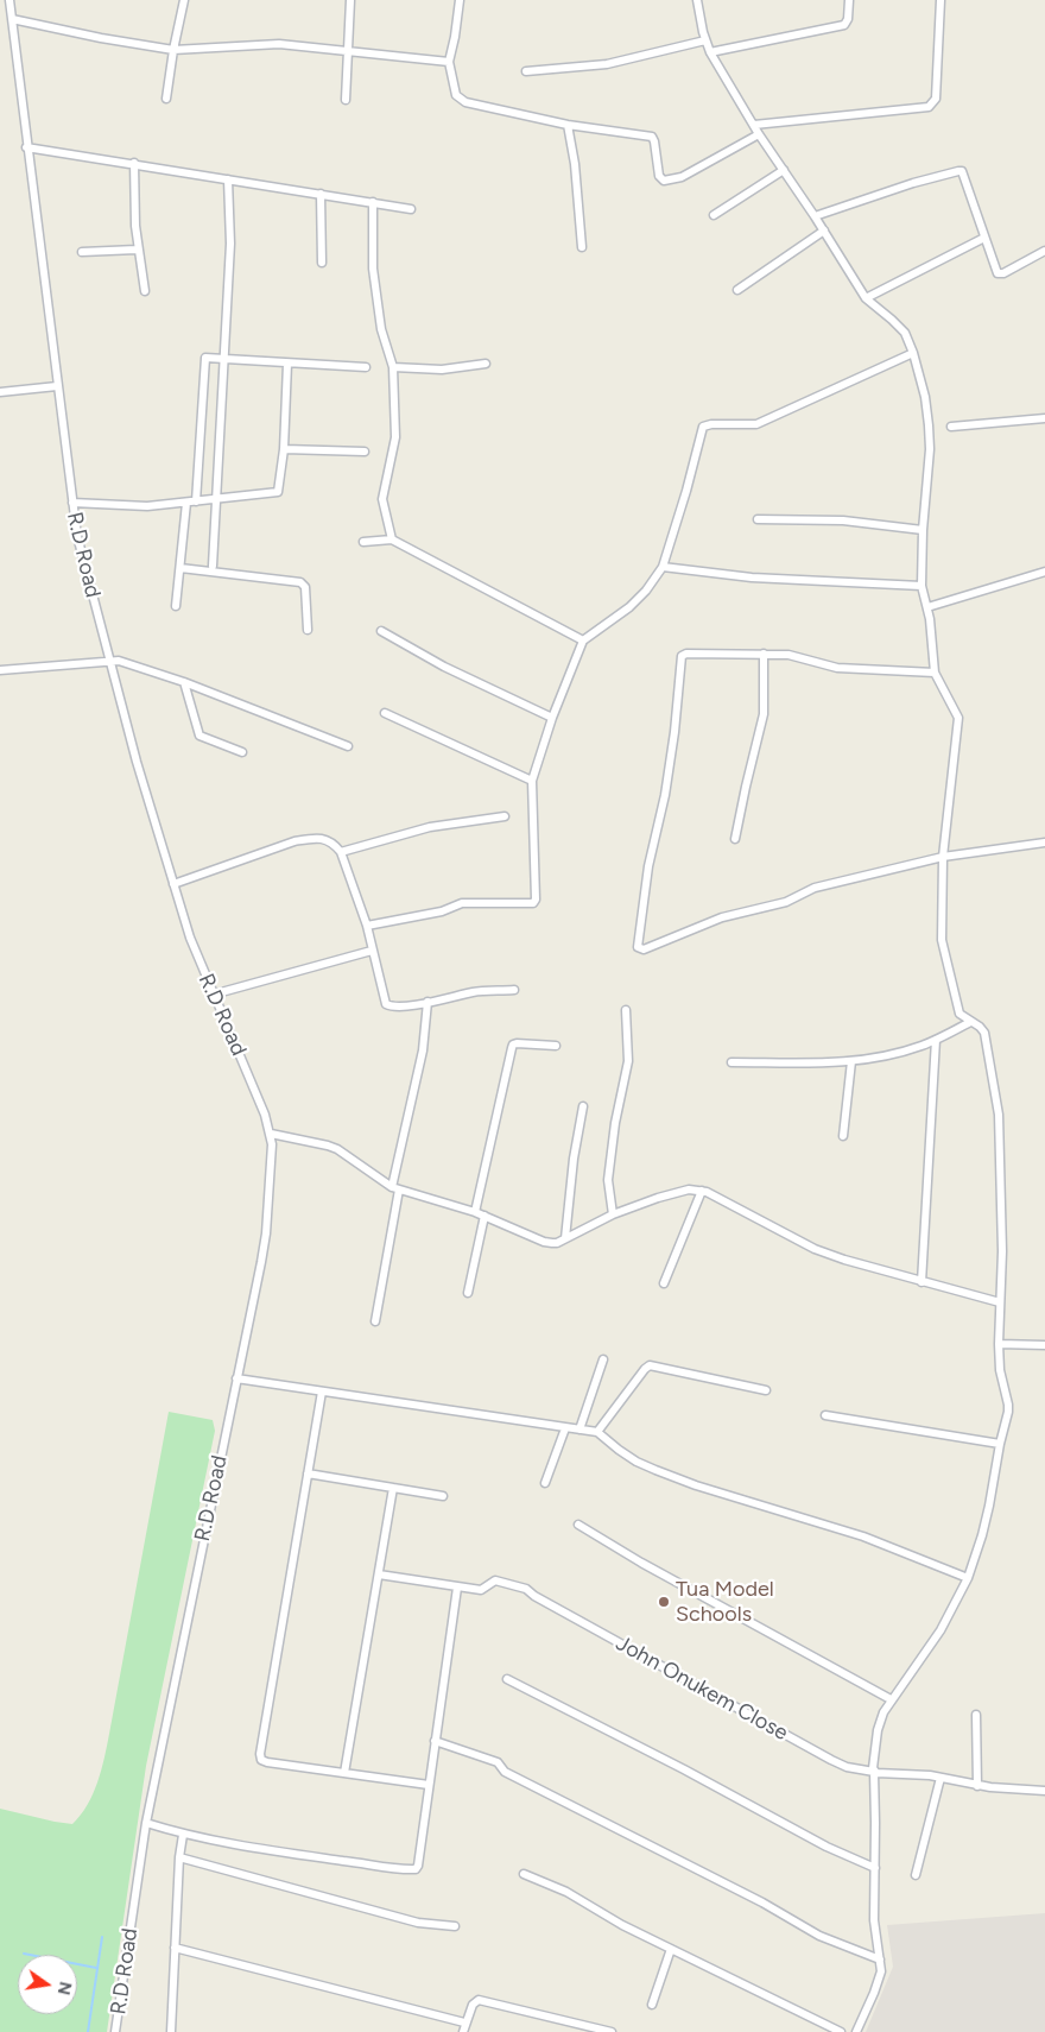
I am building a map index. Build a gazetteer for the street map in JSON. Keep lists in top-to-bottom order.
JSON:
{
  "streets": {
    "street": ["R.D Road", "John Onukem Close"]
  },
  "places": ["Tua Model Schools"],
  "north": "right"
}
